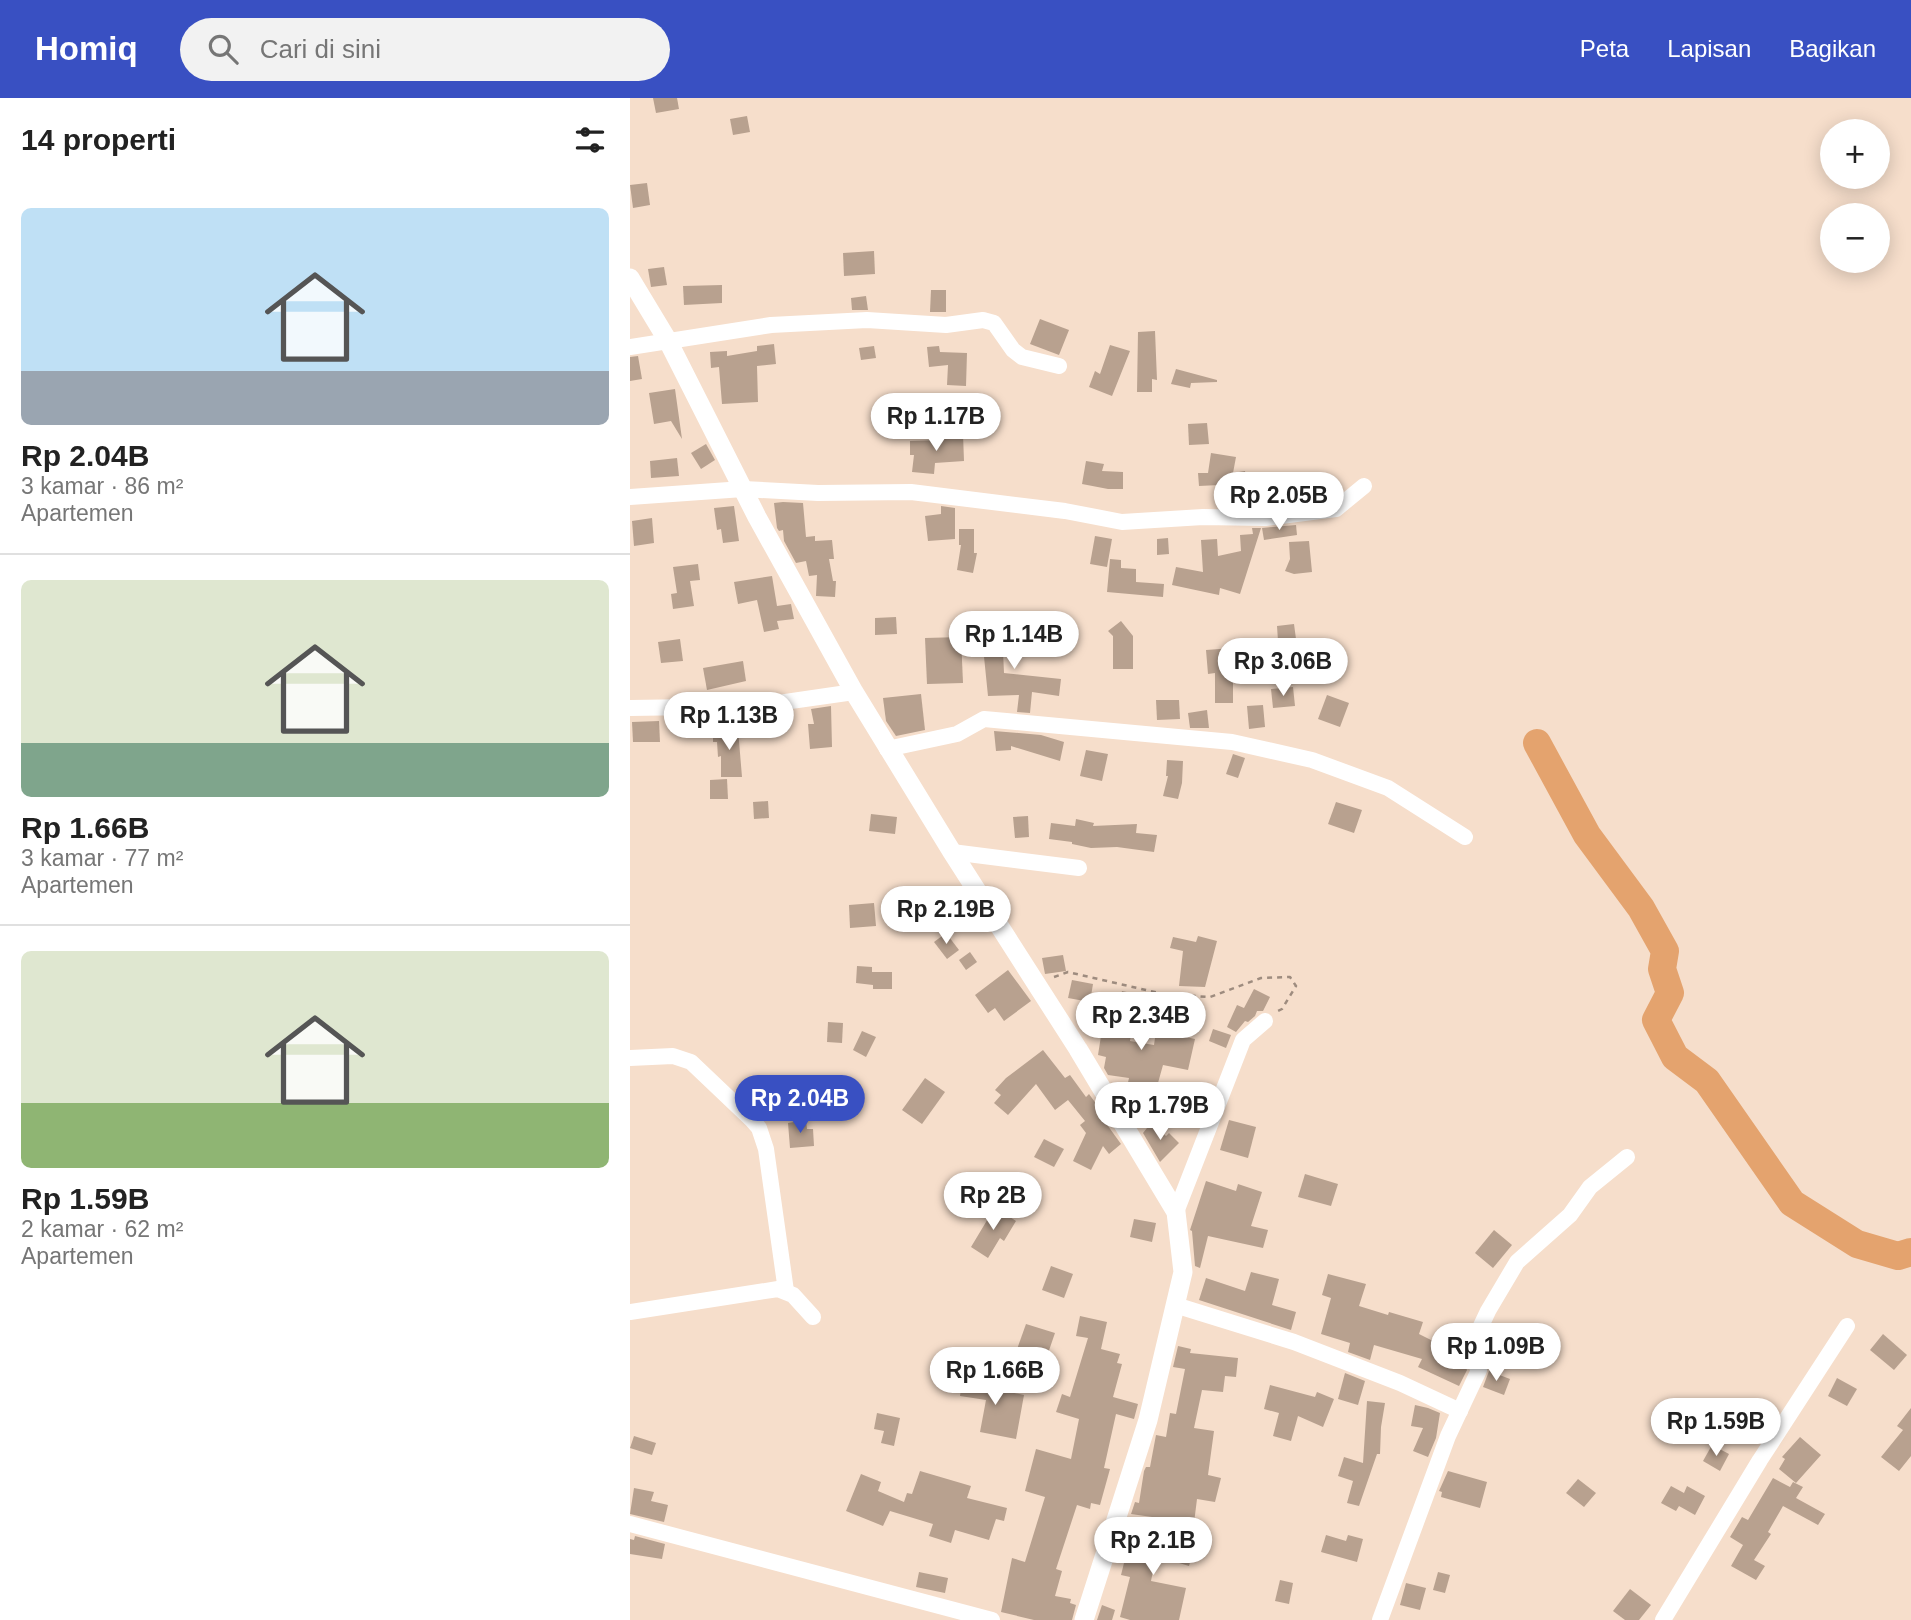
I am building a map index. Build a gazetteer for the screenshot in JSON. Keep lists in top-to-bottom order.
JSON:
{
  "page": {
    "header": "Homiq",
    "search": "Cari di sini",
    "nav": ["Peta", "Lapisan", "Bagikan"],
    "heading": "14 properti",
    "map_buttons": ["+", "−"],
    "list": [
      {
        "name": "Rp 2.04B",
        "note": "3 kamar · 86 m² · Apartemen"
      },
      {
        "name": "Rp 1.66B",
        "note": "3 kamar · 77 m² · Apartemen"
      },
      {
        "name": "Rp 1.59B",
        "note": "2 kamar · 62 m² · Apartemen"
      }
    ],
    "price": [
      "Rp 1.17B",
      "Rp 2.05B",
      "Rp 1.14B",
      "Rp 3.06B",
      "Rp 1.13B",
      "Rp 2.19B",
      "Rp 2.34B",
      "Rp 2.04B",
      "Rp 1.79B",
      "Rp 2B",
      "Rp 1.09B",
      "Rp 1.66B",
      "Rp 1.59B",
      "Rp 2.1B"
    ]
  }
}
